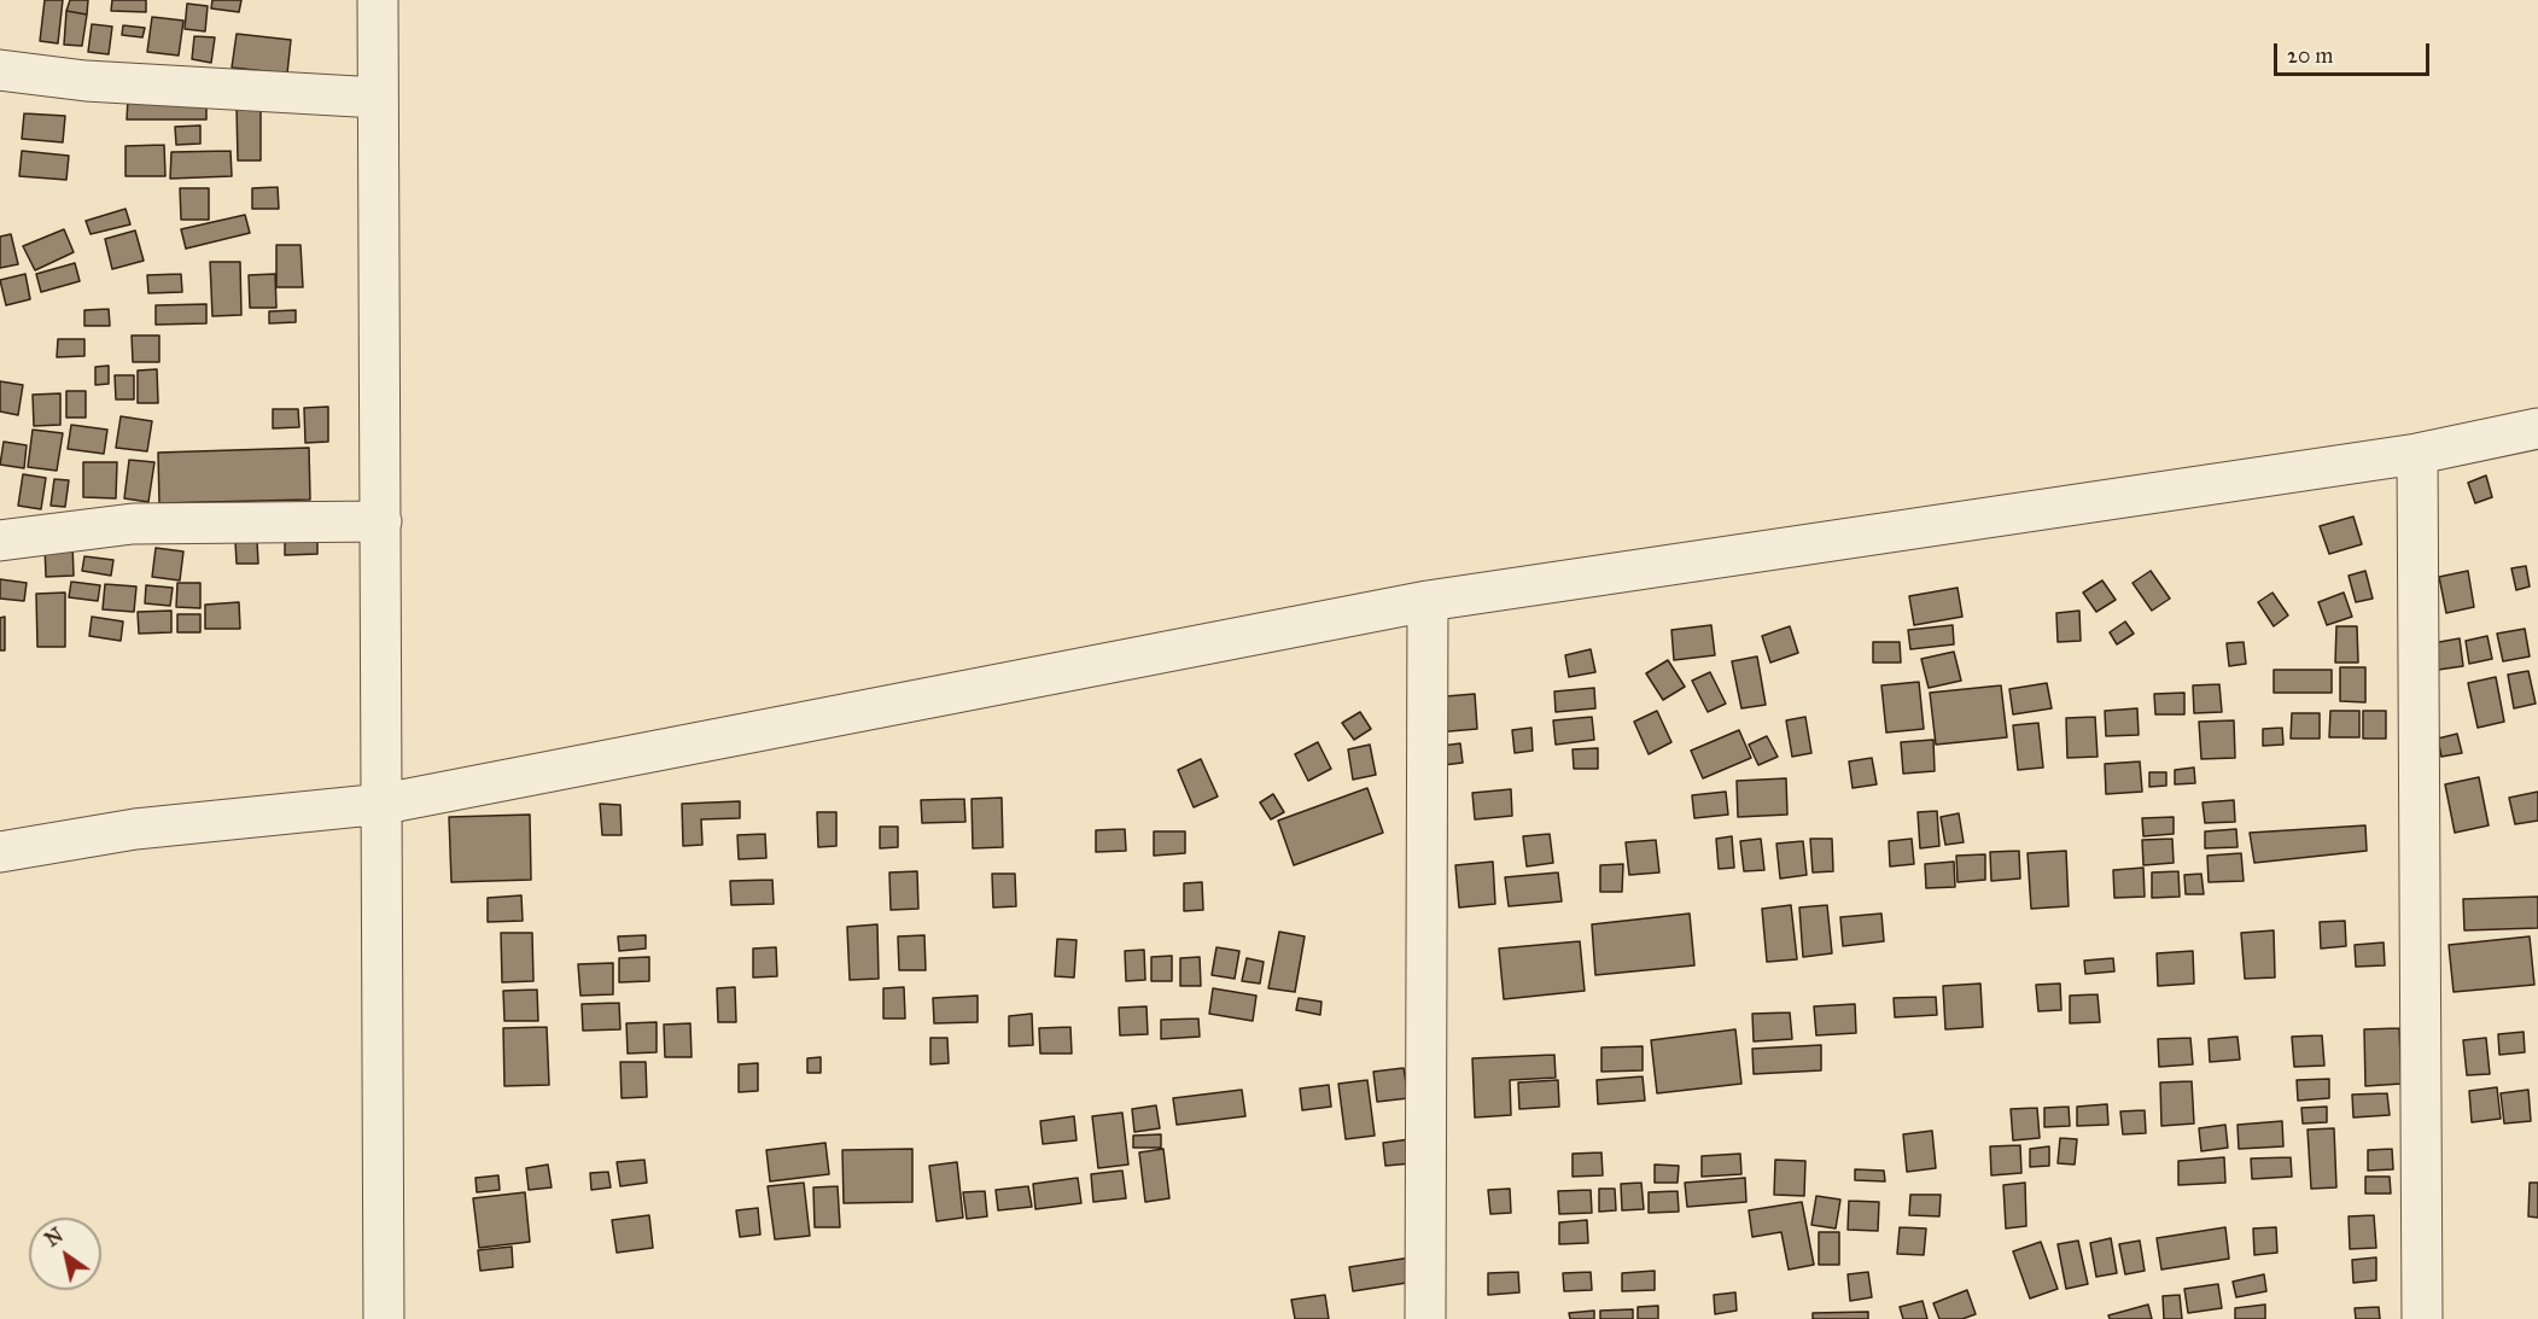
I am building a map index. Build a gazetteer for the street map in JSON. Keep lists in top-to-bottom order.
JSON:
{
  "scale_bar": "20 m",
  "north": "top left"
}
